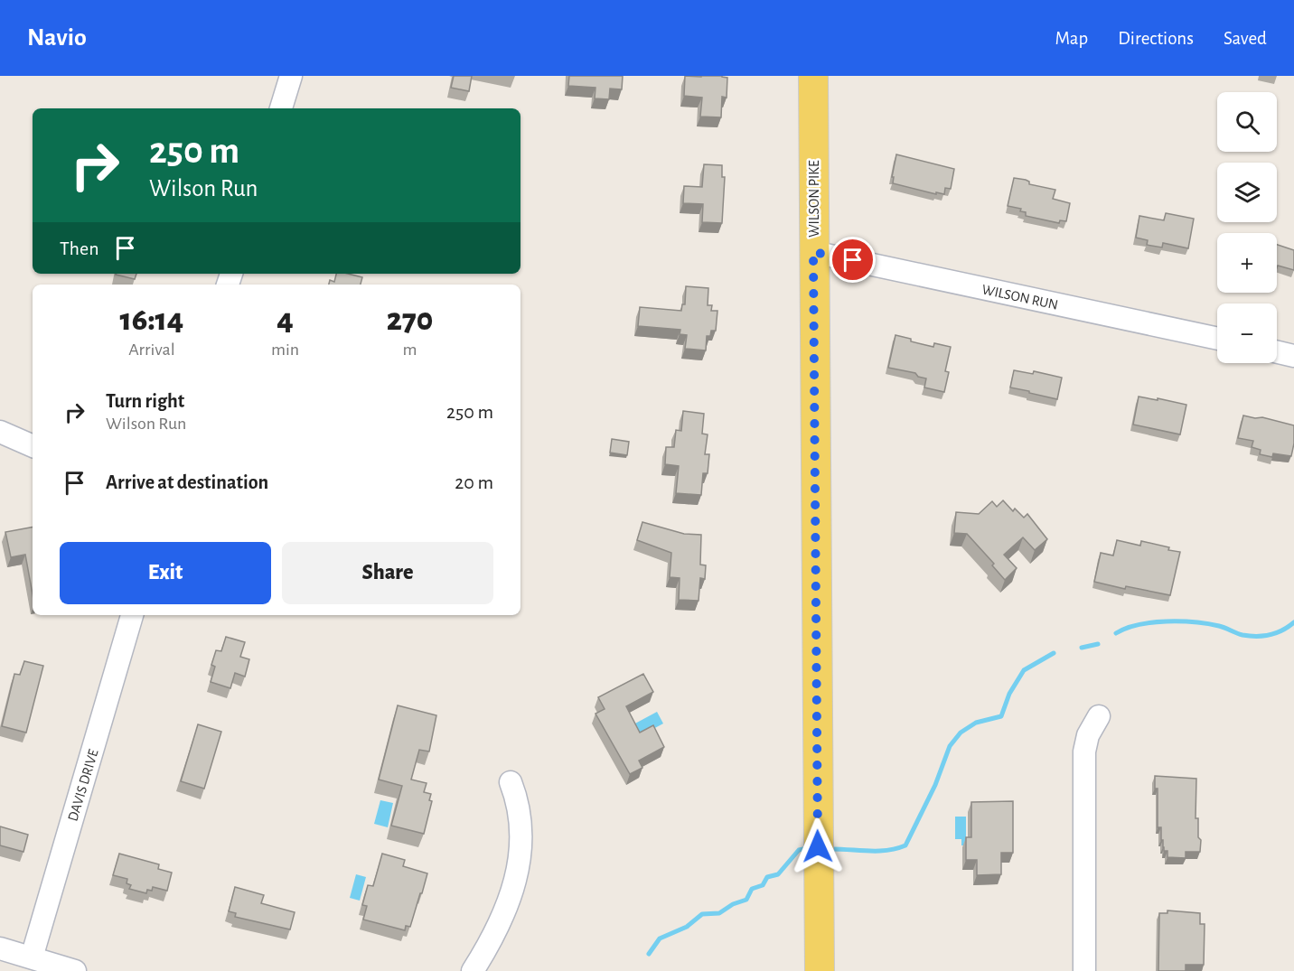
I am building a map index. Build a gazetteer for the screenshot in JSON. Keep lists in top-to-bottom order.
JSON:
{
  "streets": {
    "main road": ["WILSON PIKE"],
    "street": ["WILSON RUN", "DAVIS DRIVE"]
  },
  "crossings": [
    ["WILSON PIKE", "WILSON RUN"]
  ],
  "page": {
    "header": "Navio",
    "nav": ["Map", "Directions", "Saved"],
    "map_buttons": ["+", "−"],
    "turn": ["250 m", "Wilson Run"],
    "then": "Then",
    "eta": [
      "16:14",
      "Arrival",
      "4",
      "min",
      "270",
      "m"
    ],
    "list": [
      {
        "name": "Turn right",
        "note": "Wilson Run",
        "value": "250 m"
      },
      {
        "name": "Arrive at destination",
        "value": "20 m"
      }
    ],
    "buttons": ["Exit", "Share"]
  }
}
